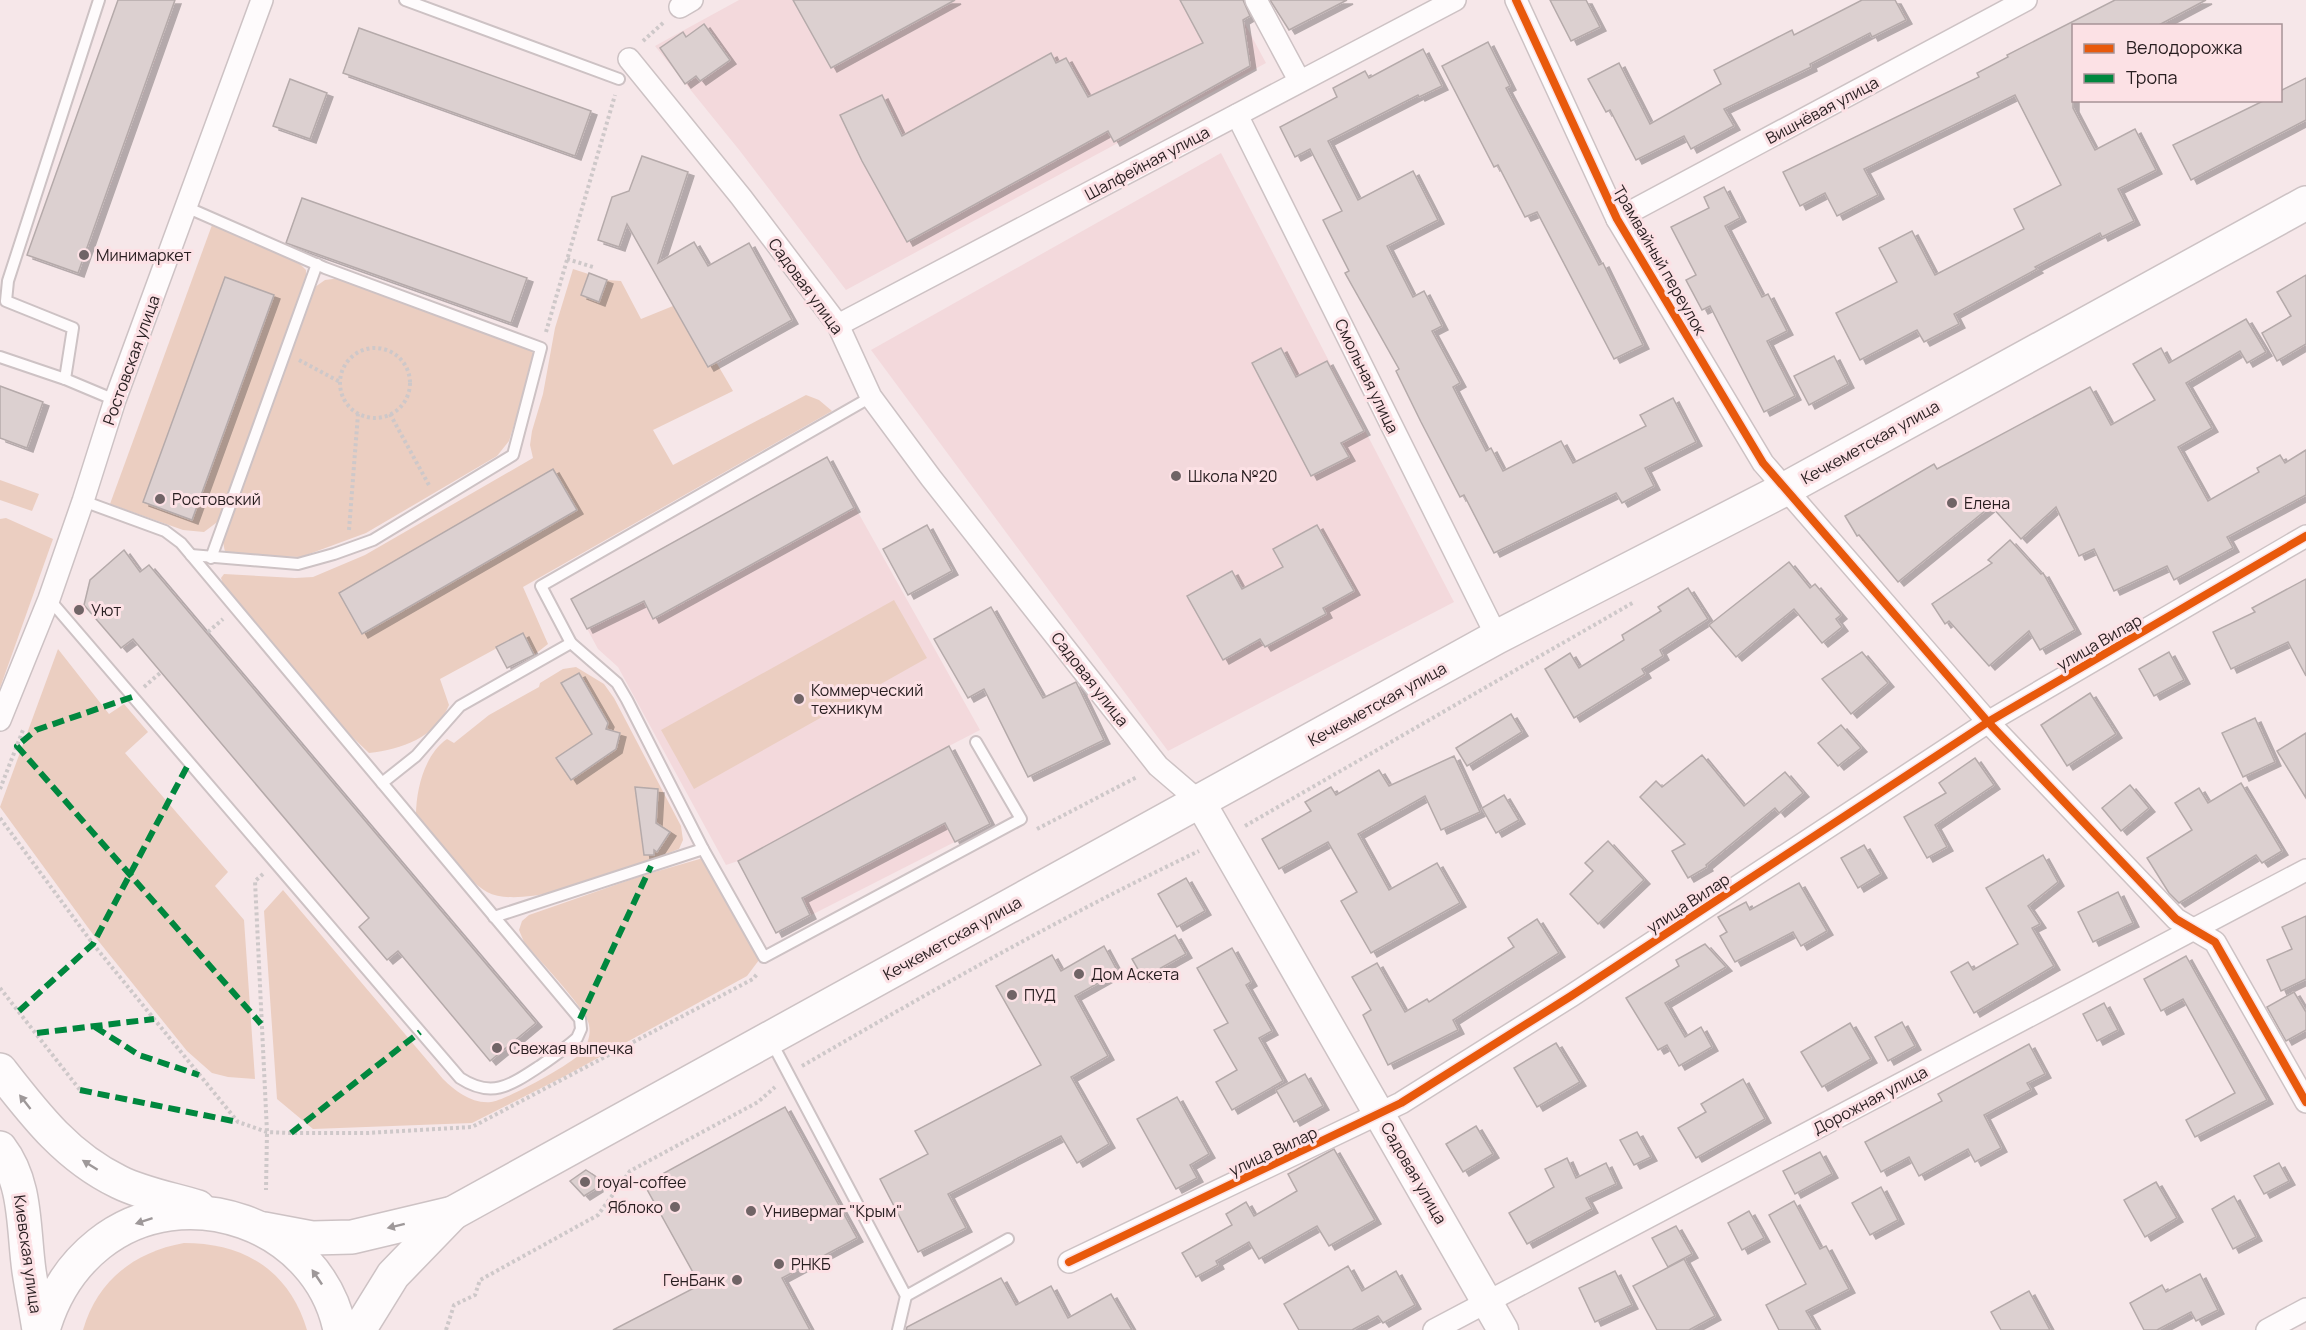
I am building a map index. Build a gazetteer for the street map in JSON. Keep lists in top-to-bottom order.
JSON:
{
  "streets": {
    "main road": ["Садовая улица", "Кечкеметская улица", "Киевская улица"],
    "street": [
      "Вишнёвая улица",
      "Шалфейная улица",
      "Трамвайный переулок",
      "Ростовская улица",
      "Смольная улица",
      "улица Вилар",
      "Дорожная улица"
    ]
  },
  "crossings": [
    ["Вишнёвая улица", "Трамвайный переулок"],
    ["Шалфейная улица", "Садовая улица"],
    ["Шалфейная улица", "Смольная улица"],
    ["Трамвайный переулок", "Кечкеметская улица"],
    ["Трамвайный переулок", "улица Вилар"],
    ["Трамвайный переулок", "Дорожная улица"],
    ["Садовая улица", "Кечкеметская улица"],
    ["Садовая улица", "улица Вилар"],
    ["Садовая улица", "Дорожная улица"],
    ["Смольная улица", "Кечкеметская улица"]
  ],
  "places": [
    "Минимаркет",
    "Школа №20",
    "Ростовский",
    "Елена",
    "Уют",
    "Коммерческий техникум",
    "Дом Аскета",
    "ПУД",
    "Свежая выпечка",
    "royal-coffee",
    "Яблоко",
    "Универмаг \"Крым\"",
    "РНКБ",
    "ГенБанк"
  ],
  "legend": ["Велодорожка", "Тропа"]
}
